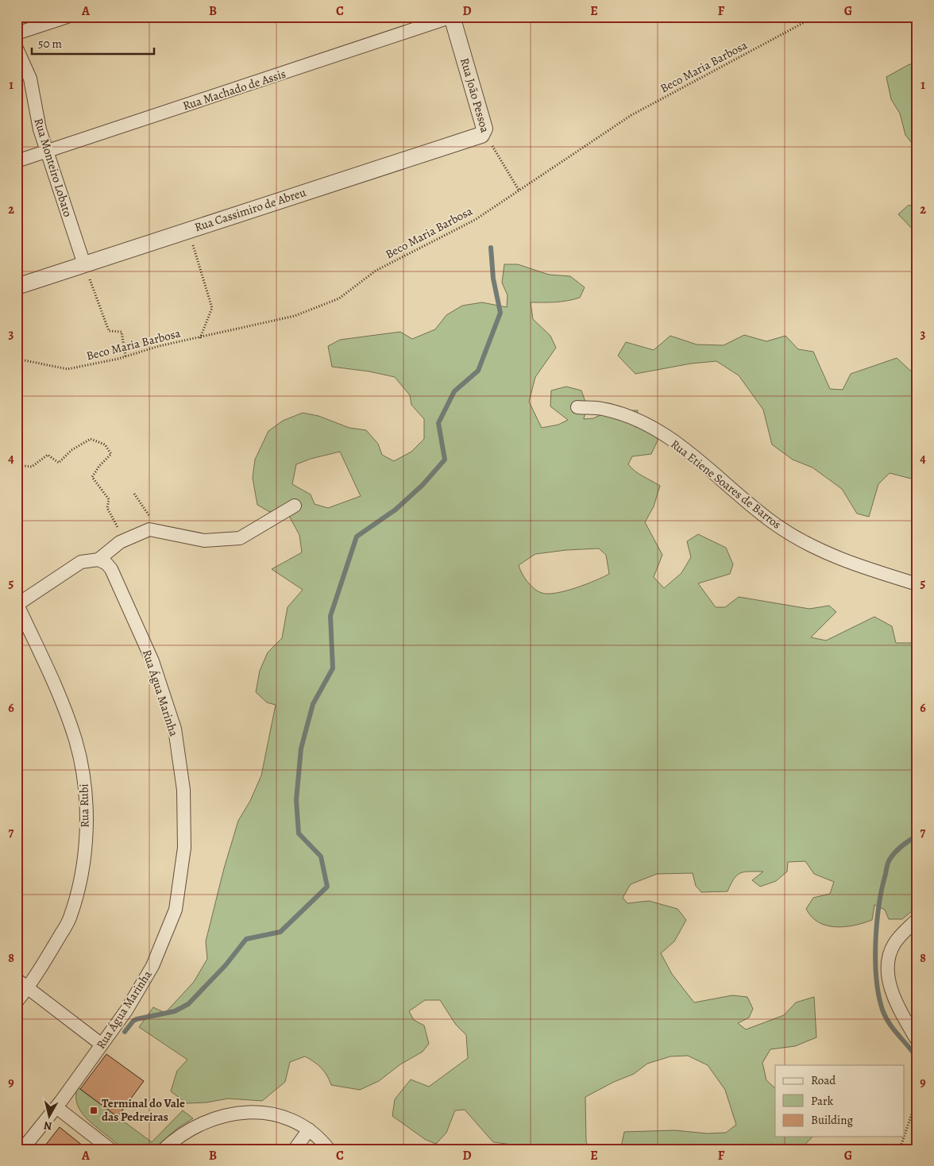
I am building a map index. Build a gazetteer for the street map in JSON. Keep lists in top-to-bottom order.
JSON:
{
  "streets": {
    "street": [
      "Rua Machado de Assis",
      "Rua João Pessoa",
      "Rua Monteiro Lobato",
      "Rua Cassimiro de Abreu",
      "Rua Etiene Soares de Barros",
      "Rua Água Marinha",
      "Rua Rubi"
    ],
    "path": ["Beco Maria Barbosa"]
  },
  "crossings": [
    ["Beco Maria Barbosa", "Rua João Pessoa"],
    ["Rua Machado de Assis", "Rua João Pessoa"],
    ["Rua Machado de Assis", "Rua Monteiro Lobato"],
    ["Rua João Pessoa", "Rua Cassimiro de Abreu"],
    ["Rua Monteiro Lobato", "Rua Cassimiro de Abreu"]
  ],
  "places": {
    "transit": ["Terminal do Vale das Pedreiras"]
  },
  "legend": ["Road", "Park", "Building"],
  "scale_bar": "50 m",
  "north": "bottom",
  "grid": {
    "columns": [
      "A",
      "B",
      "C",
      "D",
      "E",
      "F",
      "G"
    ],
    "rows": [
      "1",
      "2",
      "3",
      "4",
      "5",
      "6",
      "7",
      "8",
      "9"
    ]
  }
}
